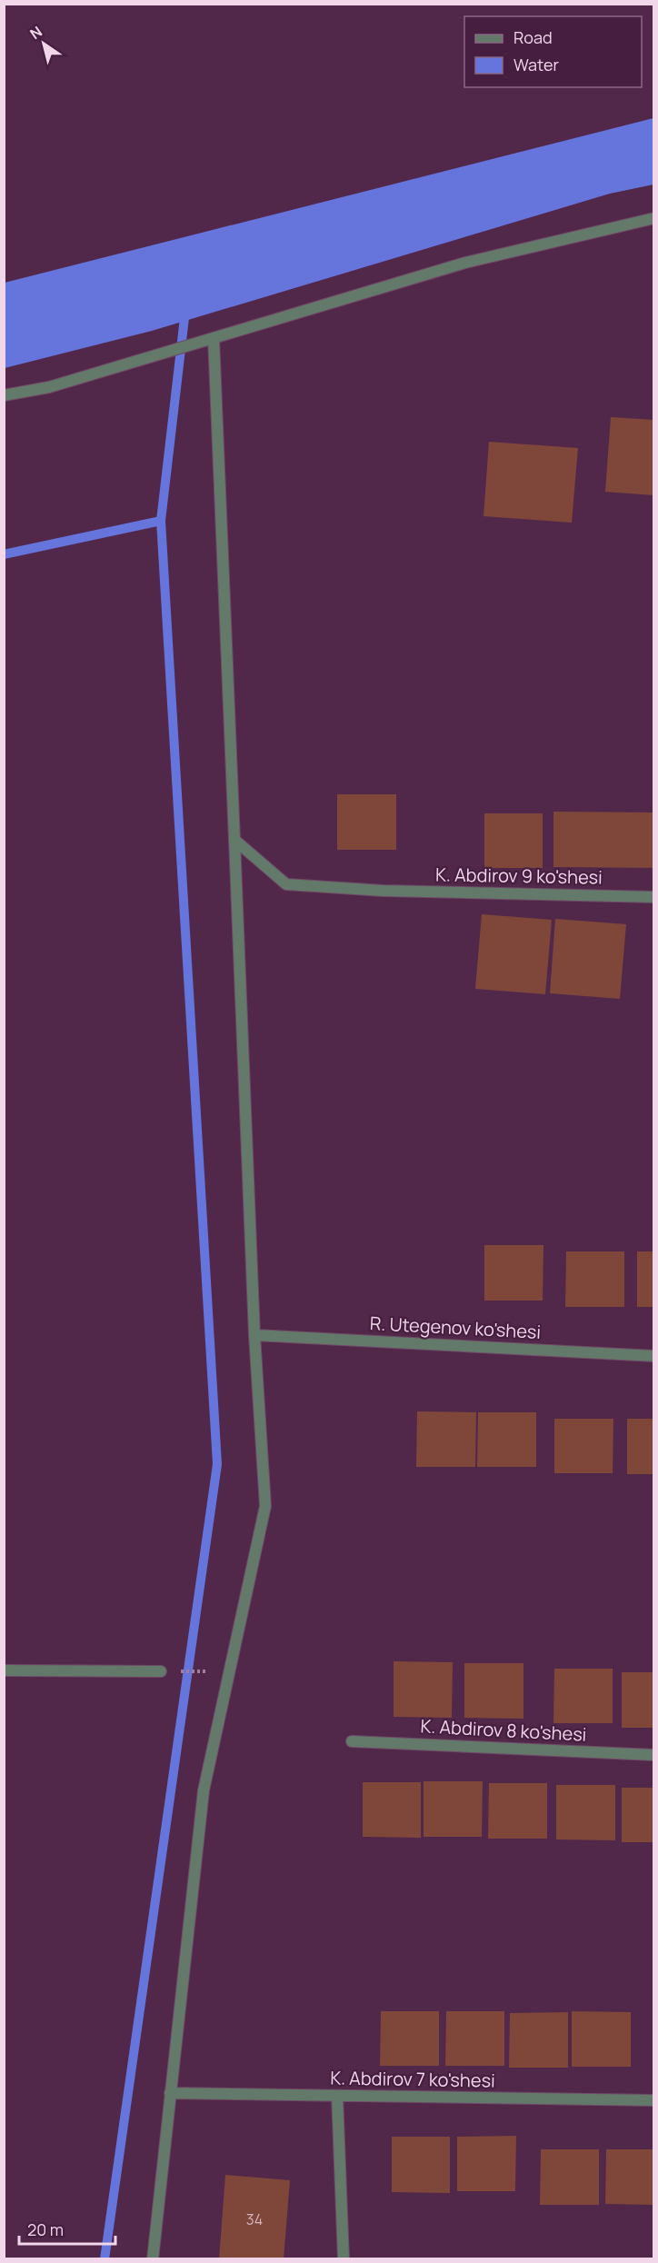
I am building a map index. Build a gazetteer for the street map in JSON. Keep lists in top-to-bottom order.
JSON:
{
  "streets": {
    "street": [
      "K. Abdirov 9 ko'shesi",
      "R. Utegenov ko'shesi",
      "K. Abdirov 8 ko'shesi",
      "K. Abdirov 7 ko'shesi"
    ]
  },
  "house_numbers": ["34"],
  "legend": ["Road", "Water"],
  "scale_bar": "20 m",
  "north": "top left"
}
